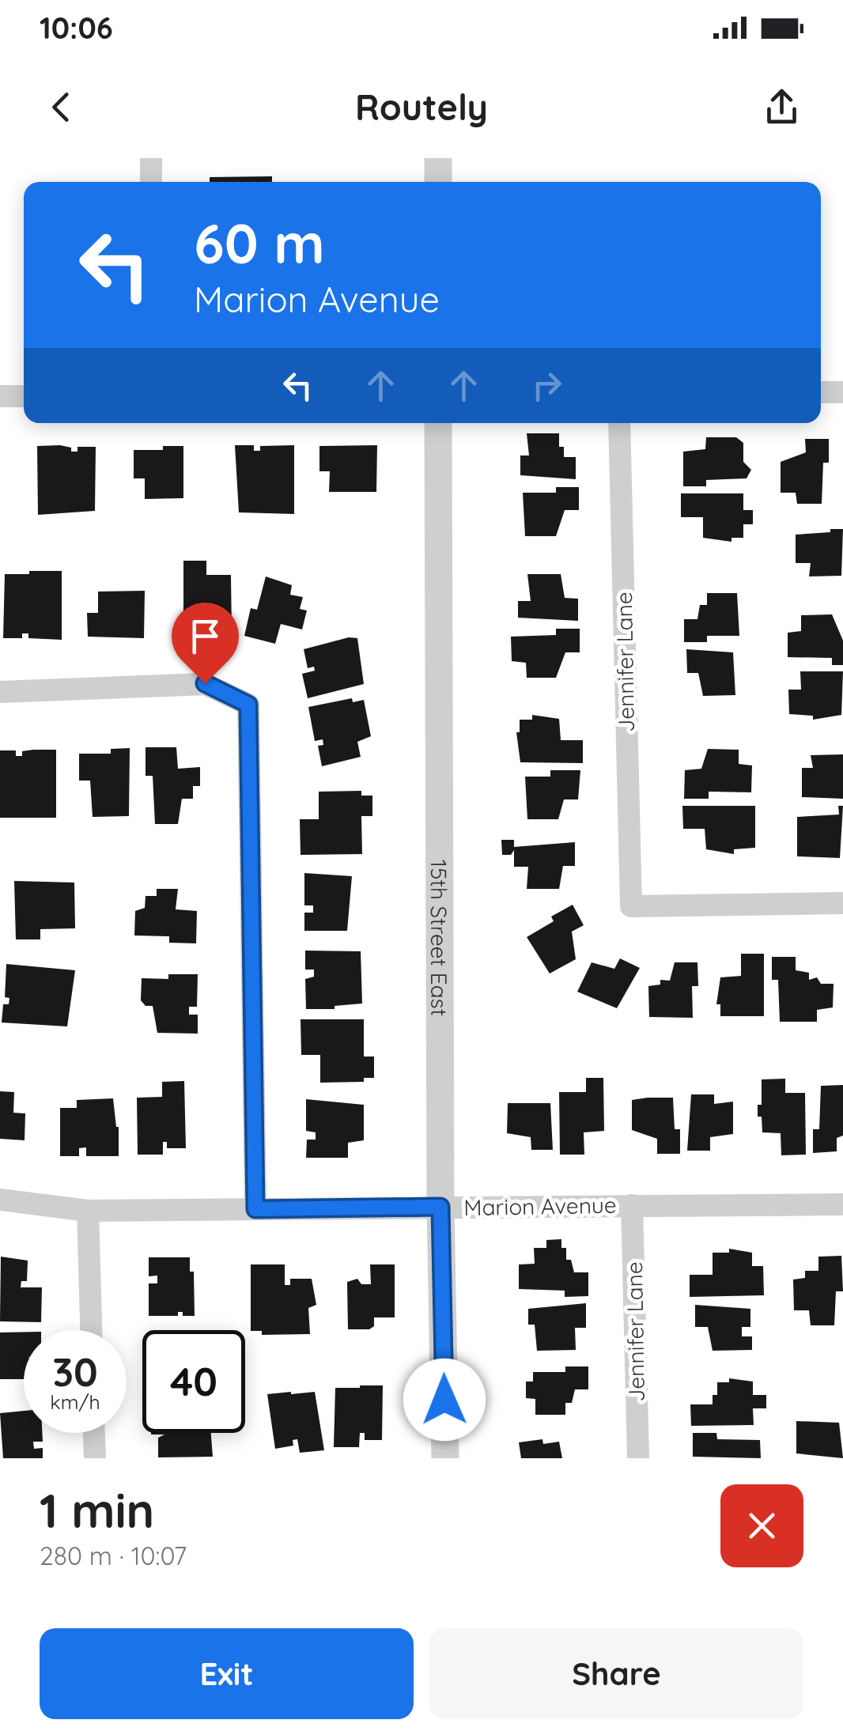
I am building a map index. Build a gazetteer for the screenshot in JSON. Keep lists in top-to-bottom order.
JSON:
{
  "streets": {
    "street": ["Jennifer Lane", "15th Street East", "Marion Avenue"]
  },
  "crossings": [
    ["Jennifer Lane", "Marion Avenue"],
    ["15th Street East", "Marion Avenue"]
  ],
  "page": {
    "status": "10:06",
    "header": "Routely",
    "turn": ["60 m", "Marion Avenue"],
    "speed": "30 km/h",
    "limit": "40",
    "heading": ["1 min", "280 m · 10:07"],
    "buttons": ["Exit", "Share"]
  }
}
